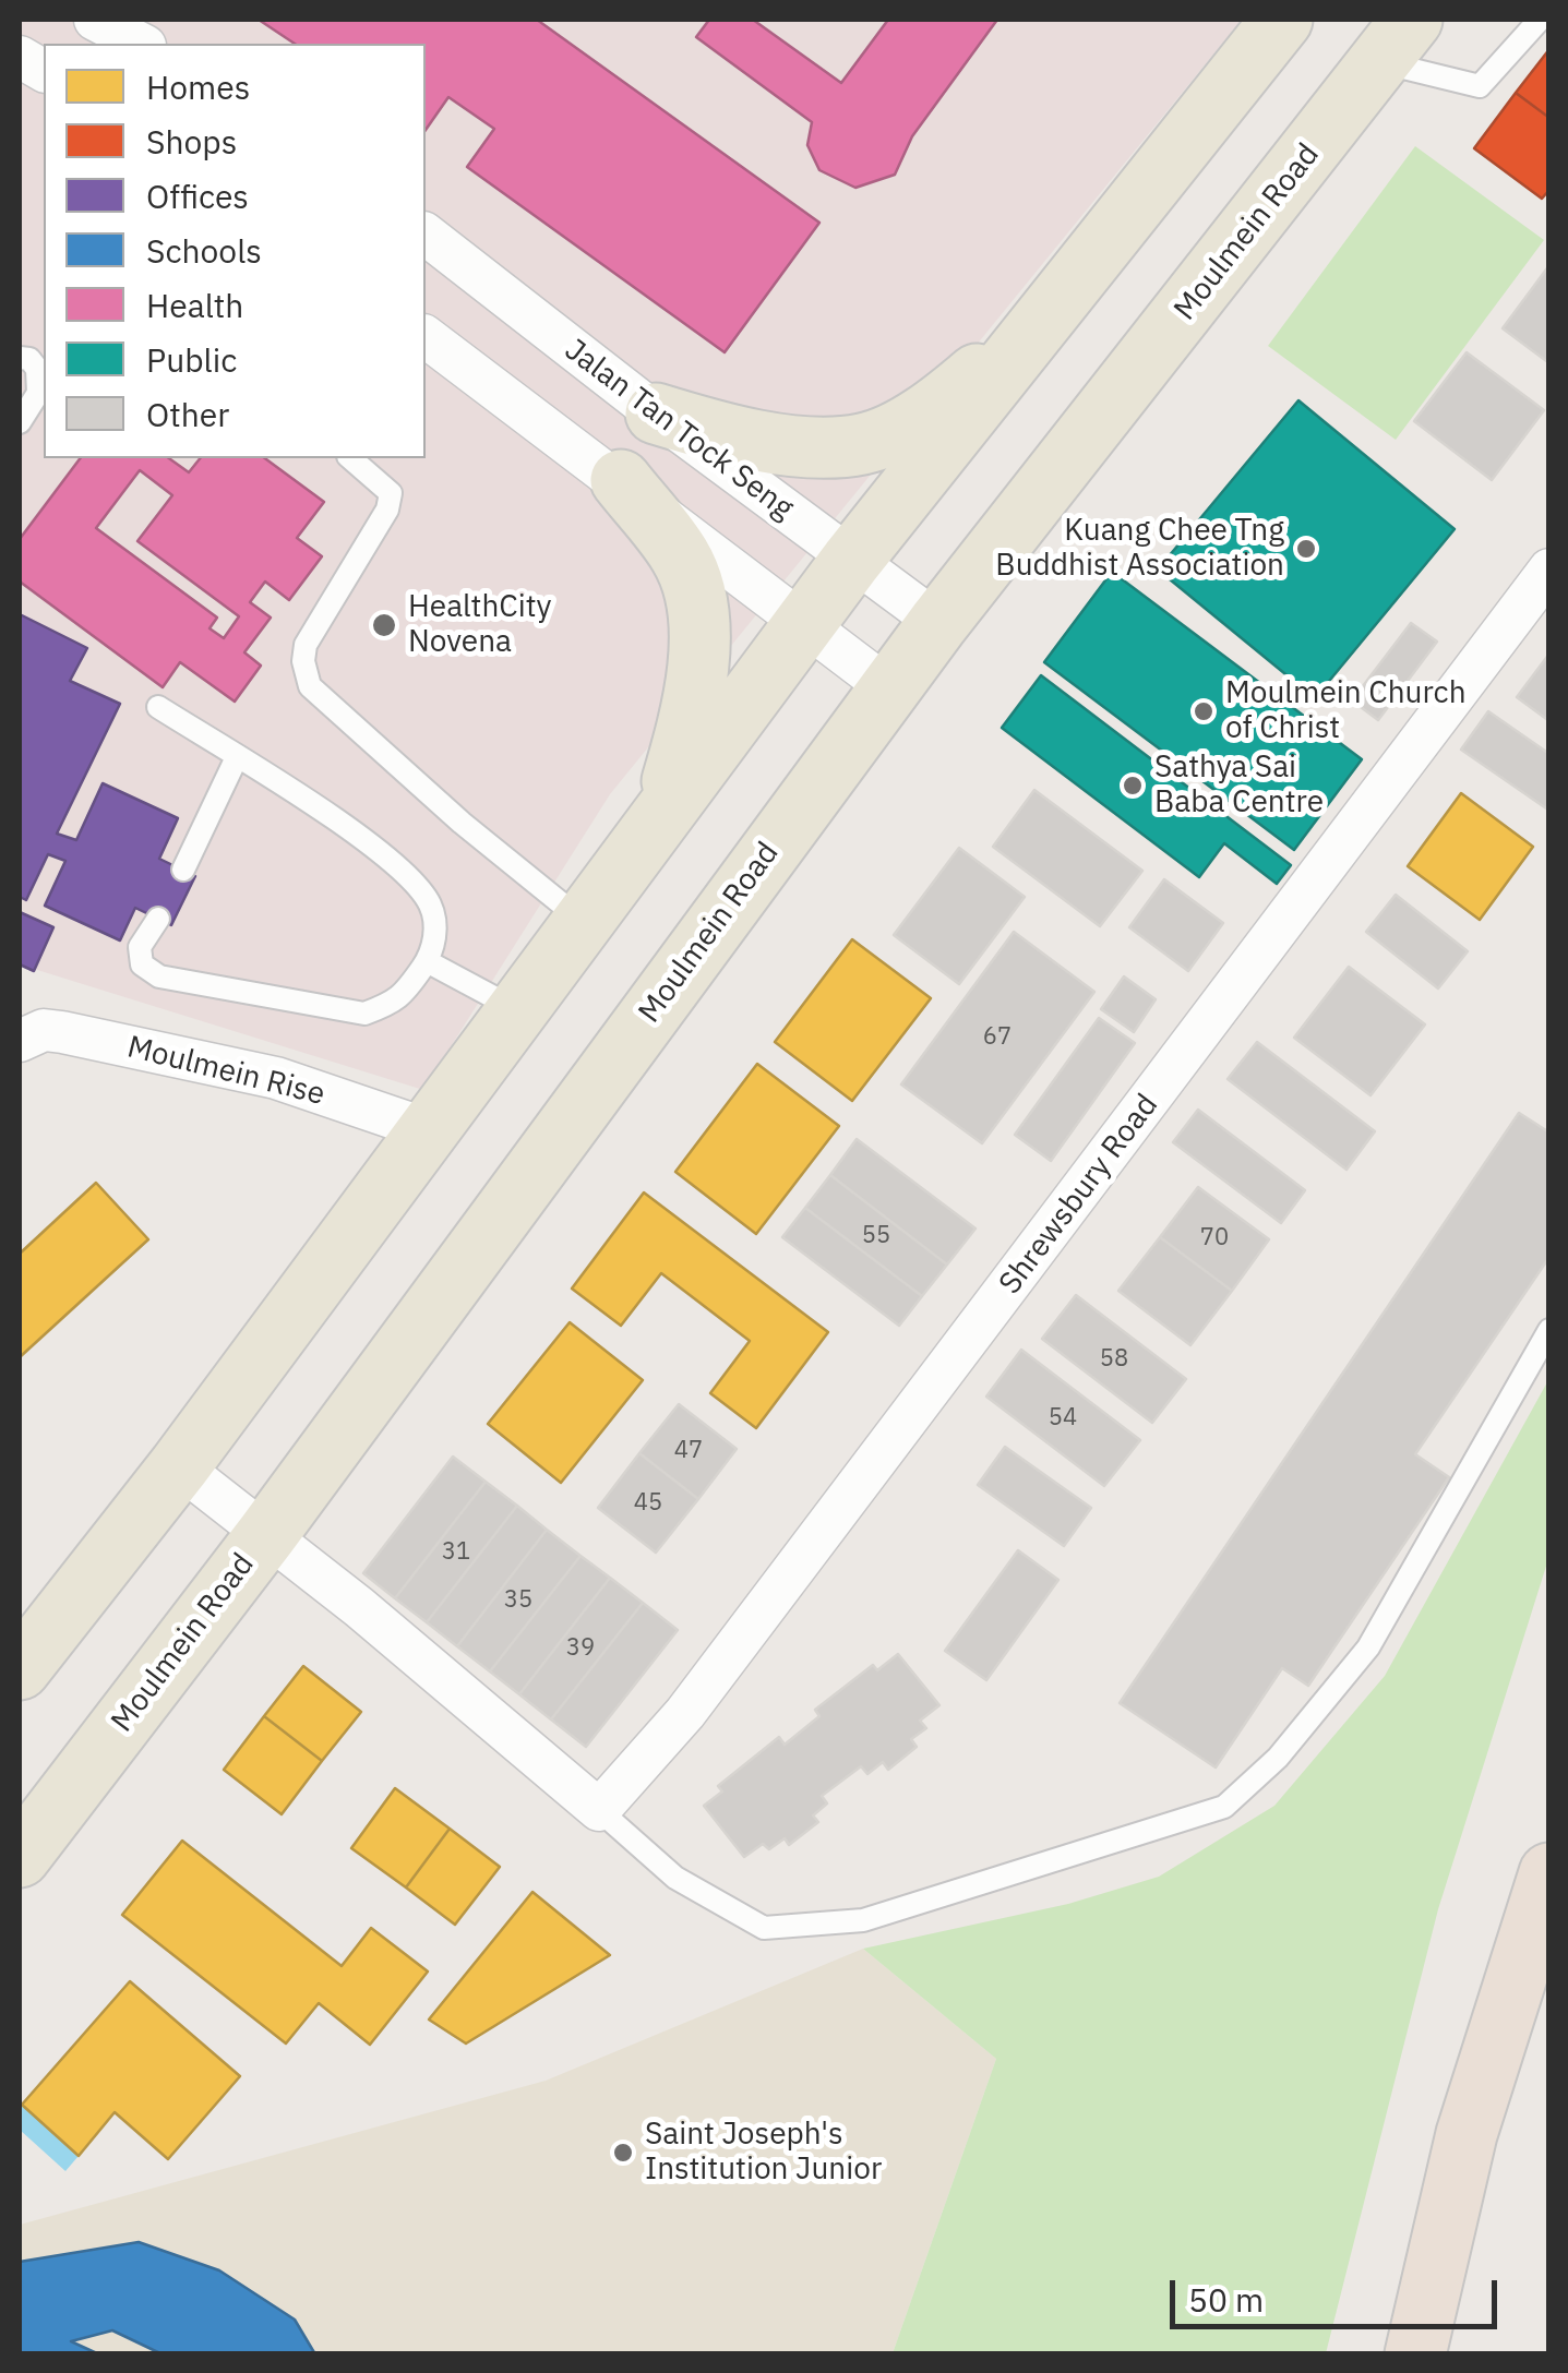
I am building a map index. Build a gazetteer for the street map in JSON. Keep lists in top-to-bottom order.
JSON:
{
  "streets": {
    "main road": ["Moulmein Road"],
    "street": ["Jalan Tan Tock Seng", "Moulmein Rise", "Shrewsbury Road"]
  },
  "crossings": [
    ["Moulmein Road", "Jalan Tan Tock Seng"]
  ],
  "places": [
    "Kuang Chee Tng Buddhist Association",
    "HealthCity Novena",
    "Moulmein Church of Christ",
    "Sathya Sai Baba Centre",
    "Saint Joseph's Institution Junior"
  ],
  "house_numbers": [
    "67",
    "55",
    "70",
    "58",
    "54",
    "47",
    "45",
    "31",
    "35",
    "39"
  ],
  "legend": [
    "Homes",
    "Shops",
    "Offices",
    "Schools",
    "Health",
    "Public",
    "Other"
  ],
  "scale_bar": "50 m"
}
